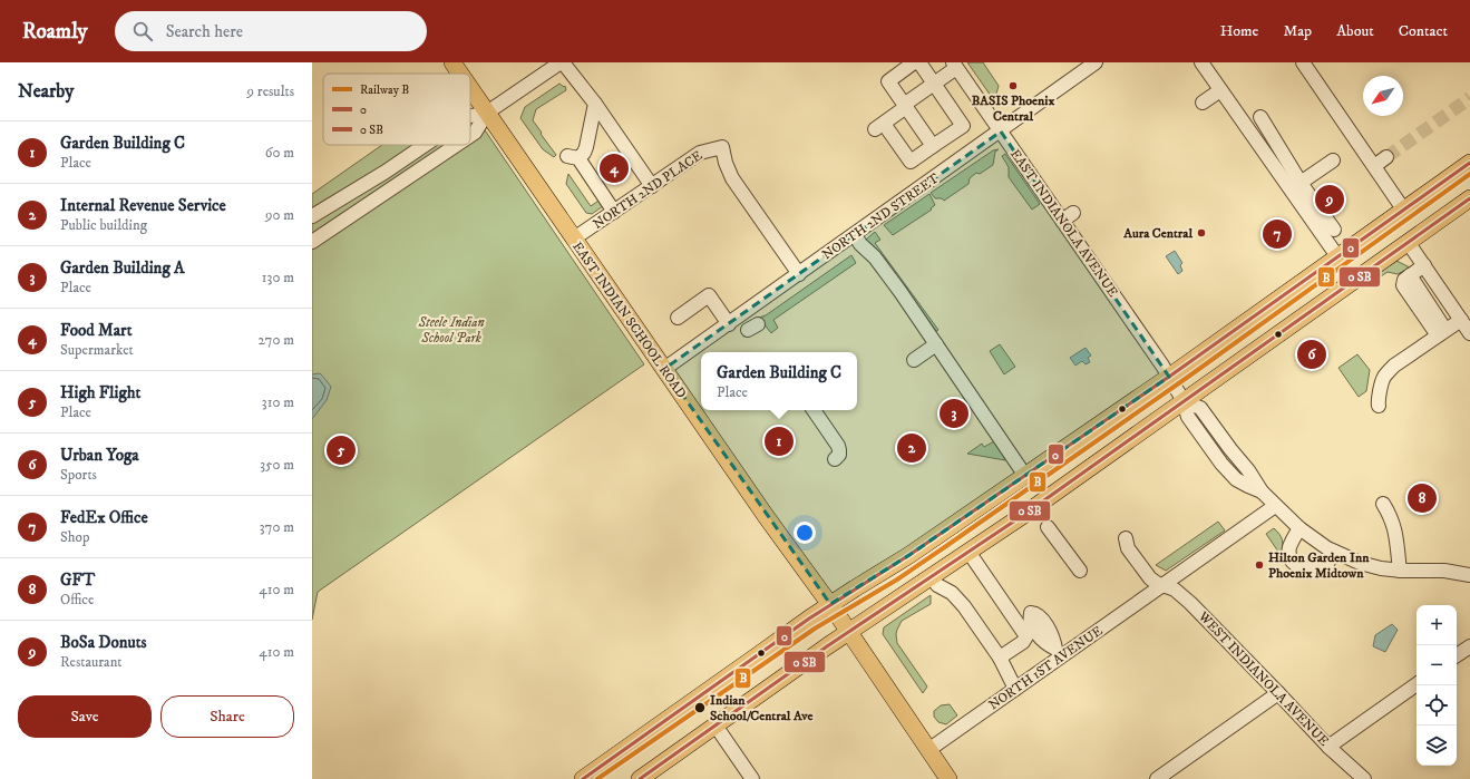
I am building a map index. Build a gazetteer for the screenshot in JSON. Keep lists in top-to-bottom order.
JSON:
{
  "streets": {
    "main road": ["EAST INDIAN SCHOOL ROAD"],
    "street": [
      "NORTH 2ND PLACE",
      "NORTH 2ND STREET",
      "EAST INDIANOLA AVENUE",
      "NORTH 1ST AVENUE",
      "WEST INDIANOLA AVENUE"
    ]
  },
  "crossings": [
    ["NORTH 2ND PLACE", "NORTH 2ND STREET"],
    ["NORTH 2ND PLACE", "EAST INDIAN SCHOOL ROAD"],
    ["NORTH 2ND STREET", "EAST INDIANOLA AVENUE"],
    ["NORTH 2ND STREET", "EAST INDIAN SCHOOL ROAD"],
    ["EAST INDIANOLA AVENUE", "NORTH 1ST AVENUE"],
    ["EAST INDIAN SCHOOL ROAD", "NORTH 1ST AVENUE"],
    ["NORTH 1ST AVENUE", "WEST INDIANOLA AVENUE"]
  ],
  "parks": ["Steele Indian School Park"],
  "places": [
    "BASIS Phoenix Central",
    "Aura Central",
    "Hilton Garden Inn Phoenix Midtown",
    "Indian School/Central Ave"
  ],
  "lines": ["transit line 0", "rail line B"],
  "legend": ["Railway B", "0", "0 SB"],
  "north": "bottom left",
  "page": {
    "header": "Roamly",
    "search": "Search here",
    "nav": [
      "Home",
      "Map",
      "About",
      "Contact"
    ],
    "heading": ["Nearby", "9 results"],
    "list": [
      {
        "mark": "1",
        "name": "Garden Building C",
        "note": "Place",
        "value": "60 m"
      },
      {
        "mark": "2",
        "name": "Internal Revenue Service",
        "note": "Public building",
        "value": "90 m"
      },
      {
        "mark": "3",
        "name": "Garden Building A",
        "note": "Place",
        "value": "130 m"
      },
      {
        "mark": "4",
        "name": "Food Mart",
        "note": "Supermarket",
        "value": "270 m"
      },
      {
        "mark": "5",
        "name": "High Flight",
        "note": "Place",
        "value": "310 m"
      },
      {
        "mark": "6",
        "name": "Urban Yoga",
        "note": "Sports",
        "value": "350 m"
      },
      {
        "mark": "7",
        "name": "FedEx Office",
        "note": "Shop",
        "value": "370 m"
      },
      {
        "mark": "8",
        "name": "GFT",
        "note": "Office",
        "value": "410 m"
      },
      {
        "mark": "9",
        "name": "BoSa Donuts",
        "note": "Restaurant",
        "value": "410 m"
      }
    ],
    "pins": [
      "4",
      "9",
      "7",
      "6",
      "3",
      "1",
      "2",
      "5",
      "8"
    ],
    "popup": ["Garden Building C", "Place"],
    "map_buttons": ["+", "−"],
    "buttons": ["Save", "Share"]
  }
}
